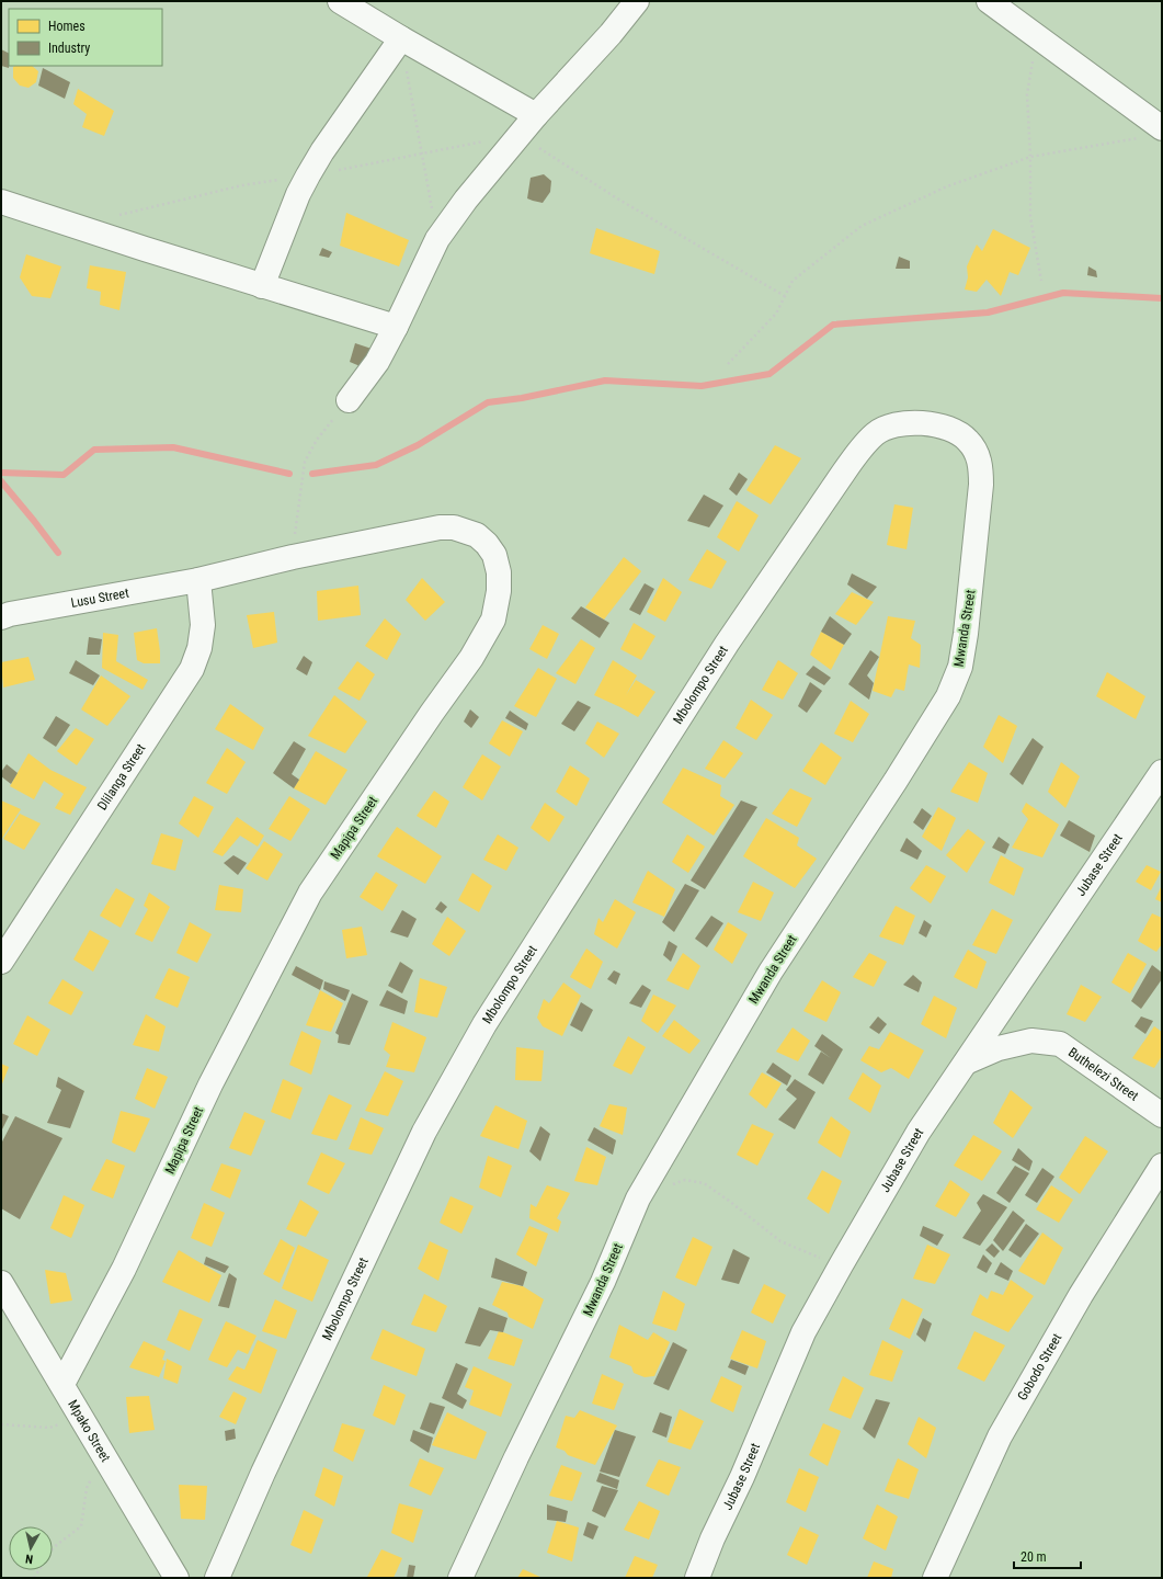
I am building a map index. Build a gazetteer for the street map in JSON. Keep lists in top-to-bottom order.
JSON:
{
  "streets": {
    "street": [
      "Lusu Street",
      "Mwanda Street",
      "Mbolompo Street",
      "Dlilanga Street",
      "Mapipa Street",
      "Jubase Street",
      "Buthelezi Street",
      "Gobodo Street",
      "Mpako Street"
    ]
  },
  "crossings": [
    ["Lusu Street", "Dlilanga Street"],
    ["Lusu Street", "Mapipa Street"],
    ["Mwanda Street", "Mbolompo Street"],
    ["Dlilanga Street", "Mapipa Street"],
    ["Mapipa Street", "Mpako Street"],
    ["Jubase Street", "Buthelezi Street"]
  ],
  "legend": ["Homes", "Industry"],
  "scale_bar": "20 m",
  "north": "bottom"
}
